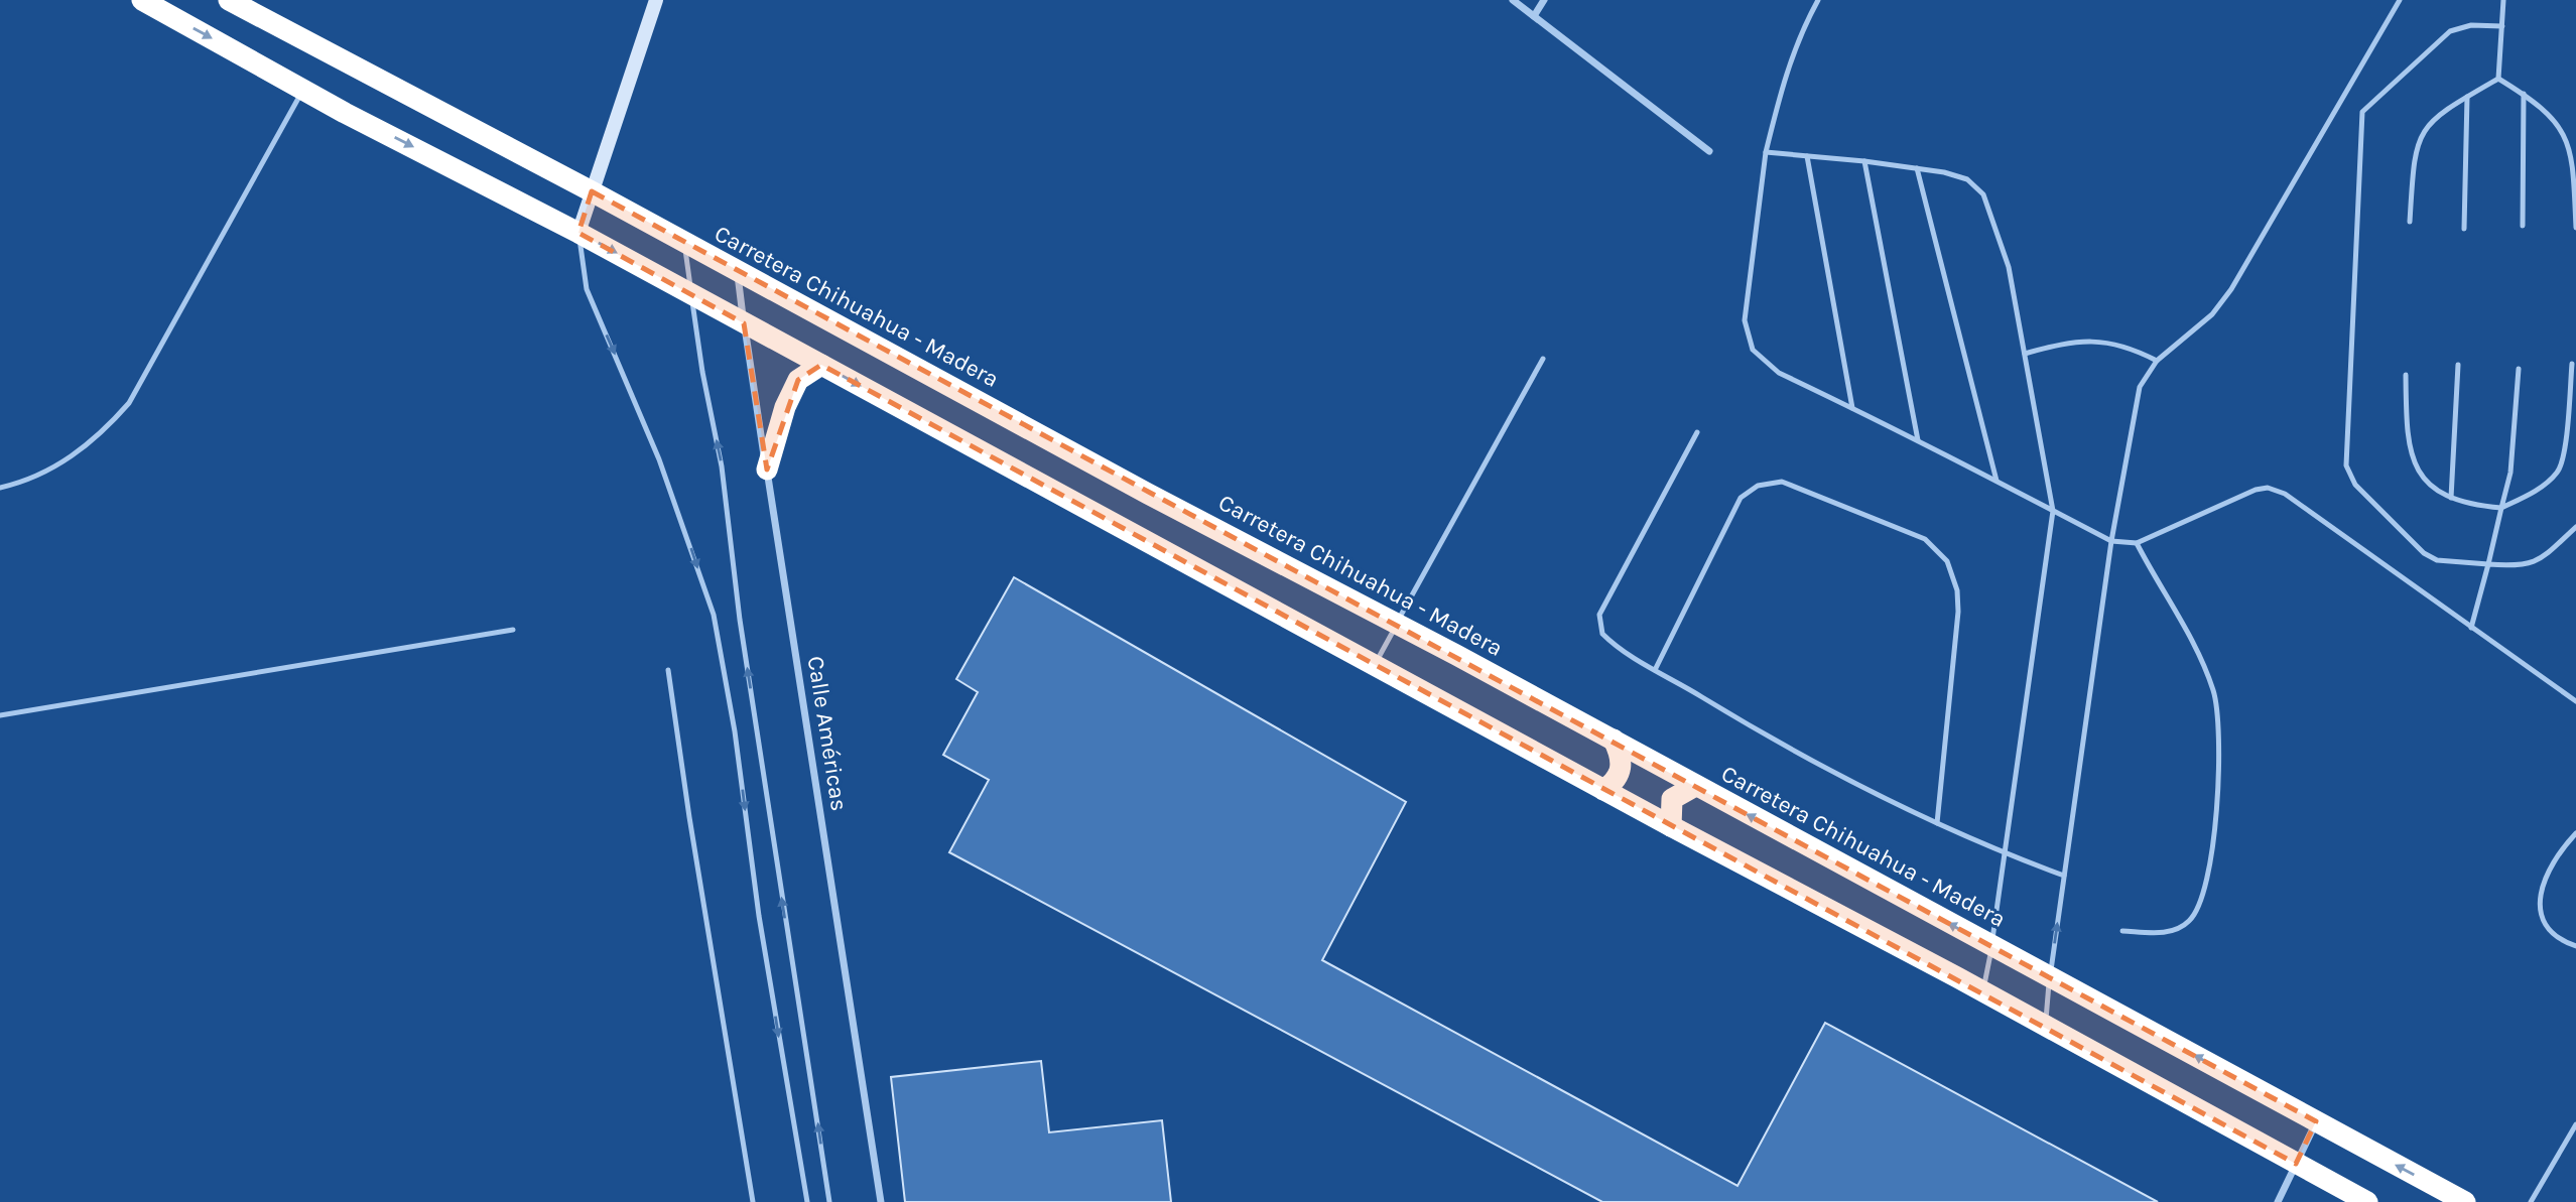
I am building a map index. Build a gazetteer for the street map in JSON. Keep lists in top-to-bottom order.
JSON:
{
  "streets": {
    "highway": ["Carretera Chihuahua - Madera"],
    "street": ["Calle Américas"]
  },
  "crossings": [
    ["Carretera Chihuahua - Madera", "Calle Américas"]
  ]
}
